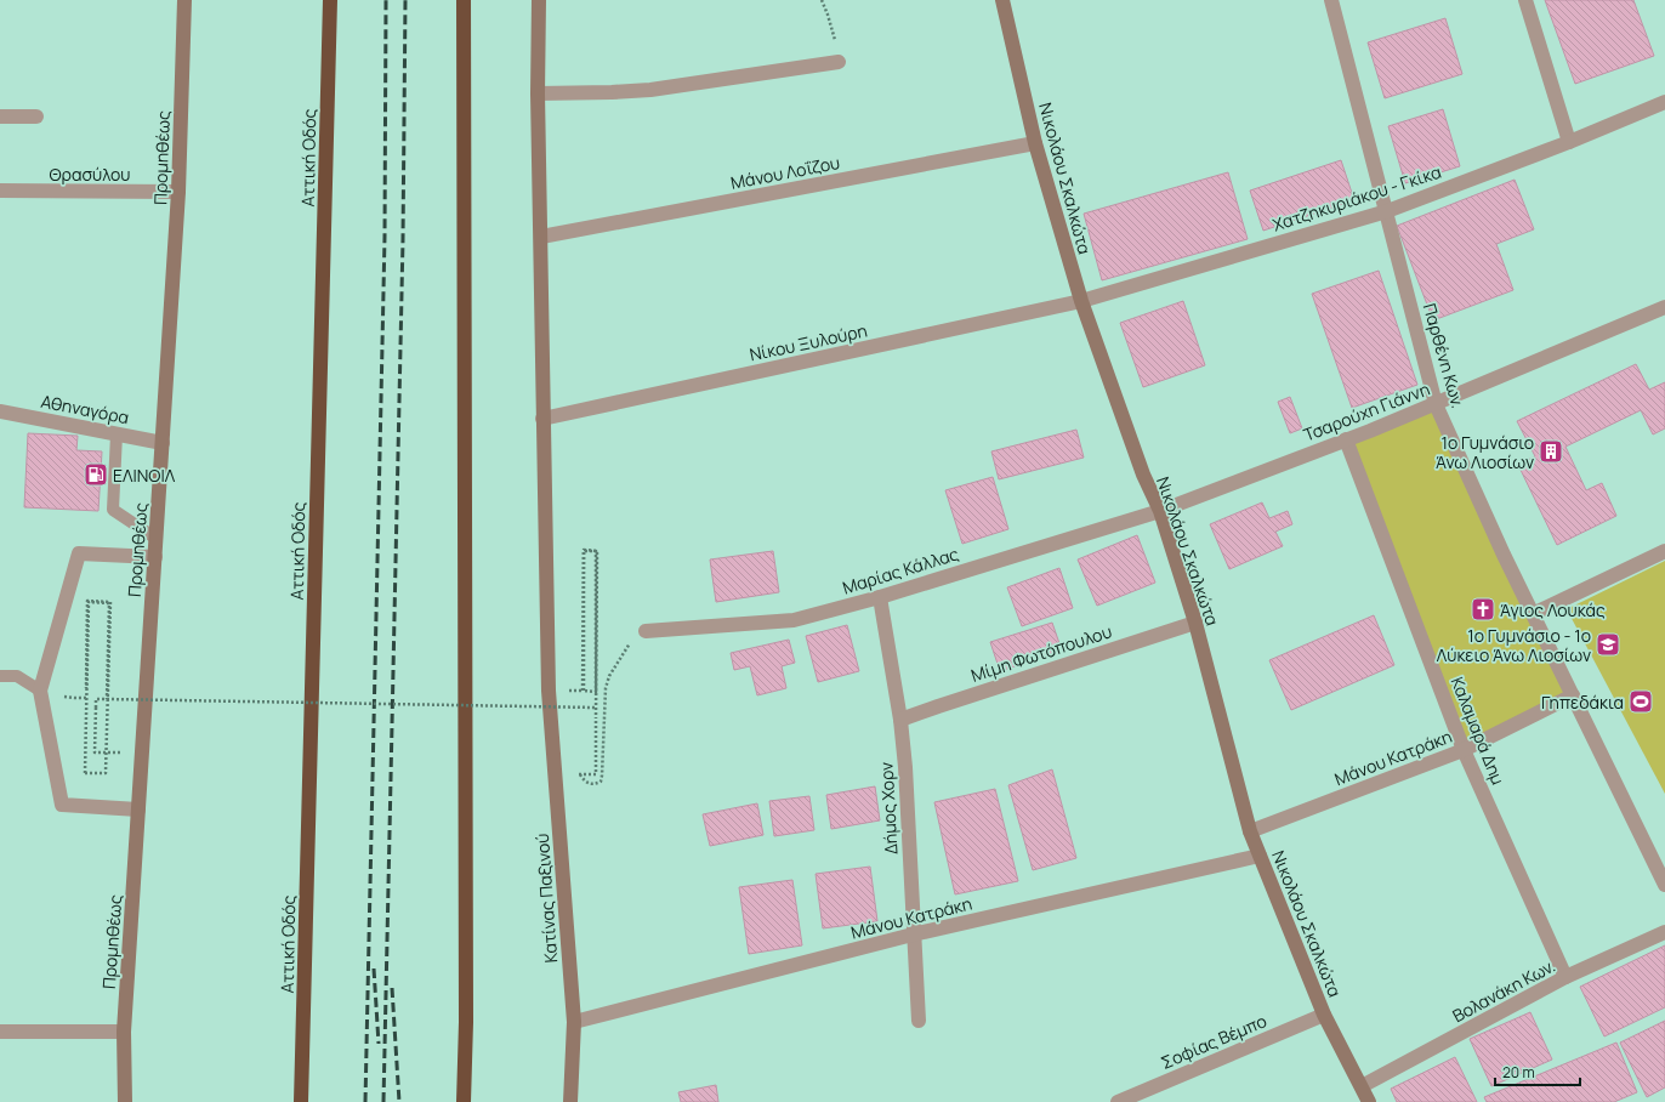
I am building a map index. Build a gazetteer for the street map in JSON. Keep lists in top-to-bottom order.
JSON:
{
  "streets": {
    "highway": ["Αττική Οδός"],
    "street": [
      "Προμηθέως",
      "Μάνου Λοΐζου",
      "Θρασύλου",
      "Νικολάου Σκαλκώτα",
      "Χατζηκυριάκου - Γκίκα",
      "Νίκου Ξυλούρη",
      "Παρθένη Κων.",
      "Αθηναγόρα",
      "Τσαρούχη Γιάννη",
      "Μαρίας Κάλλας",
      "Μίμη Φωτόπουλου",
      "Καλαμαρά Δημ",
      "Μάνου Κατράκη",
      "Δήμος Χορν",
      "Κατίνας Παξινού",
      "Βολανάκη Κων.",
      "Σοφίας Βέμπο"
    ]
  },
  "crossings": [
    ["Προμηθέως", "Θρασύλου"],
    ["Προμηθέως", "Αθηναγόρα"],
    ["Μάνου Λοΐζου", "Νικολάου Σκαλκώτα"],
    ["Μάνου Λοΐζου", "Κατίνας Παξινού"],
    ["Νικολάου Σκαλκώτα", "Χατζηκυριάκου - Γκίκα"],
    ["Νικολάου Σκαλκώτα", "Νίκου Ξυλούρη"],
    ["Νικολάου Σκαλκώτα", "Τσαρούχη Γιάννη"],
    ["Νικολάου Σκαλκώτα", "Μαρίας Κάλλας"],
    ["Νικολάου Σκαλκώτα", "Μίμη Φωτόπουλου"],
    ["Νικολάου Σκαλκώτα", "Μάνου Κατράκη"],
    ["Νικολάου Σκαλκώτα", "Βολανάκη Κων."],
    ["Νικολάου Σκαλκώτα", "Σοφίας Βέμπο"],
    ["Χατζηκυριάκου - Γκίκα", "Νίκου Ξυλούρη"],
    ["Χατζηκυριάκου - Γκίκα", "Παρθένη Κων."],
    ["Νίκου Ξυλούρη", "Κατίνας Παξινού"],
    ["Παρθένη Κων.", "Τσαρούχη Γιάννη"],
    ["Παρθένη Κων.", "Μάνου Κατράκη"],
    ["Τσαρούχη Γιάννη", "Μαρίας Κάλλας"],
    ["Τσαρούχη Γιάννη", "Καλαμαρά Δημ"],
    ["Μαρίας Κάλλας", "Δήμος Χορν"],
    ["Μίμη Φωτόπουλου", "Δήμος Χορν"],
    ["Καλαμαρά Δημ", "Μάνου Κατράκη"],
    ["Καλαμαρά Δημ", "Βολανάκη Κων."],
    ["Μάνου Κατράκη", "Δήμος Χορν"],
    ["Μάνου Κατράκη", "Κατίνας Παξινού"]
  ],
  "places": {
    "building": ["1ο Γυμνάσιο Άνω Λιοσίων"],
    "fuel station": ["ΕΛΙΝΟΙΛ"],
    "church": ["Άγιος Λουκάς"],
    "school or university": ["1ο Γυμνάσιο - 1ο Λύκειο Άνω Λιοσίων"],
    "sports": ["Γηπεδάκια"]
  },
  "scale_bar": "20 m"
}
